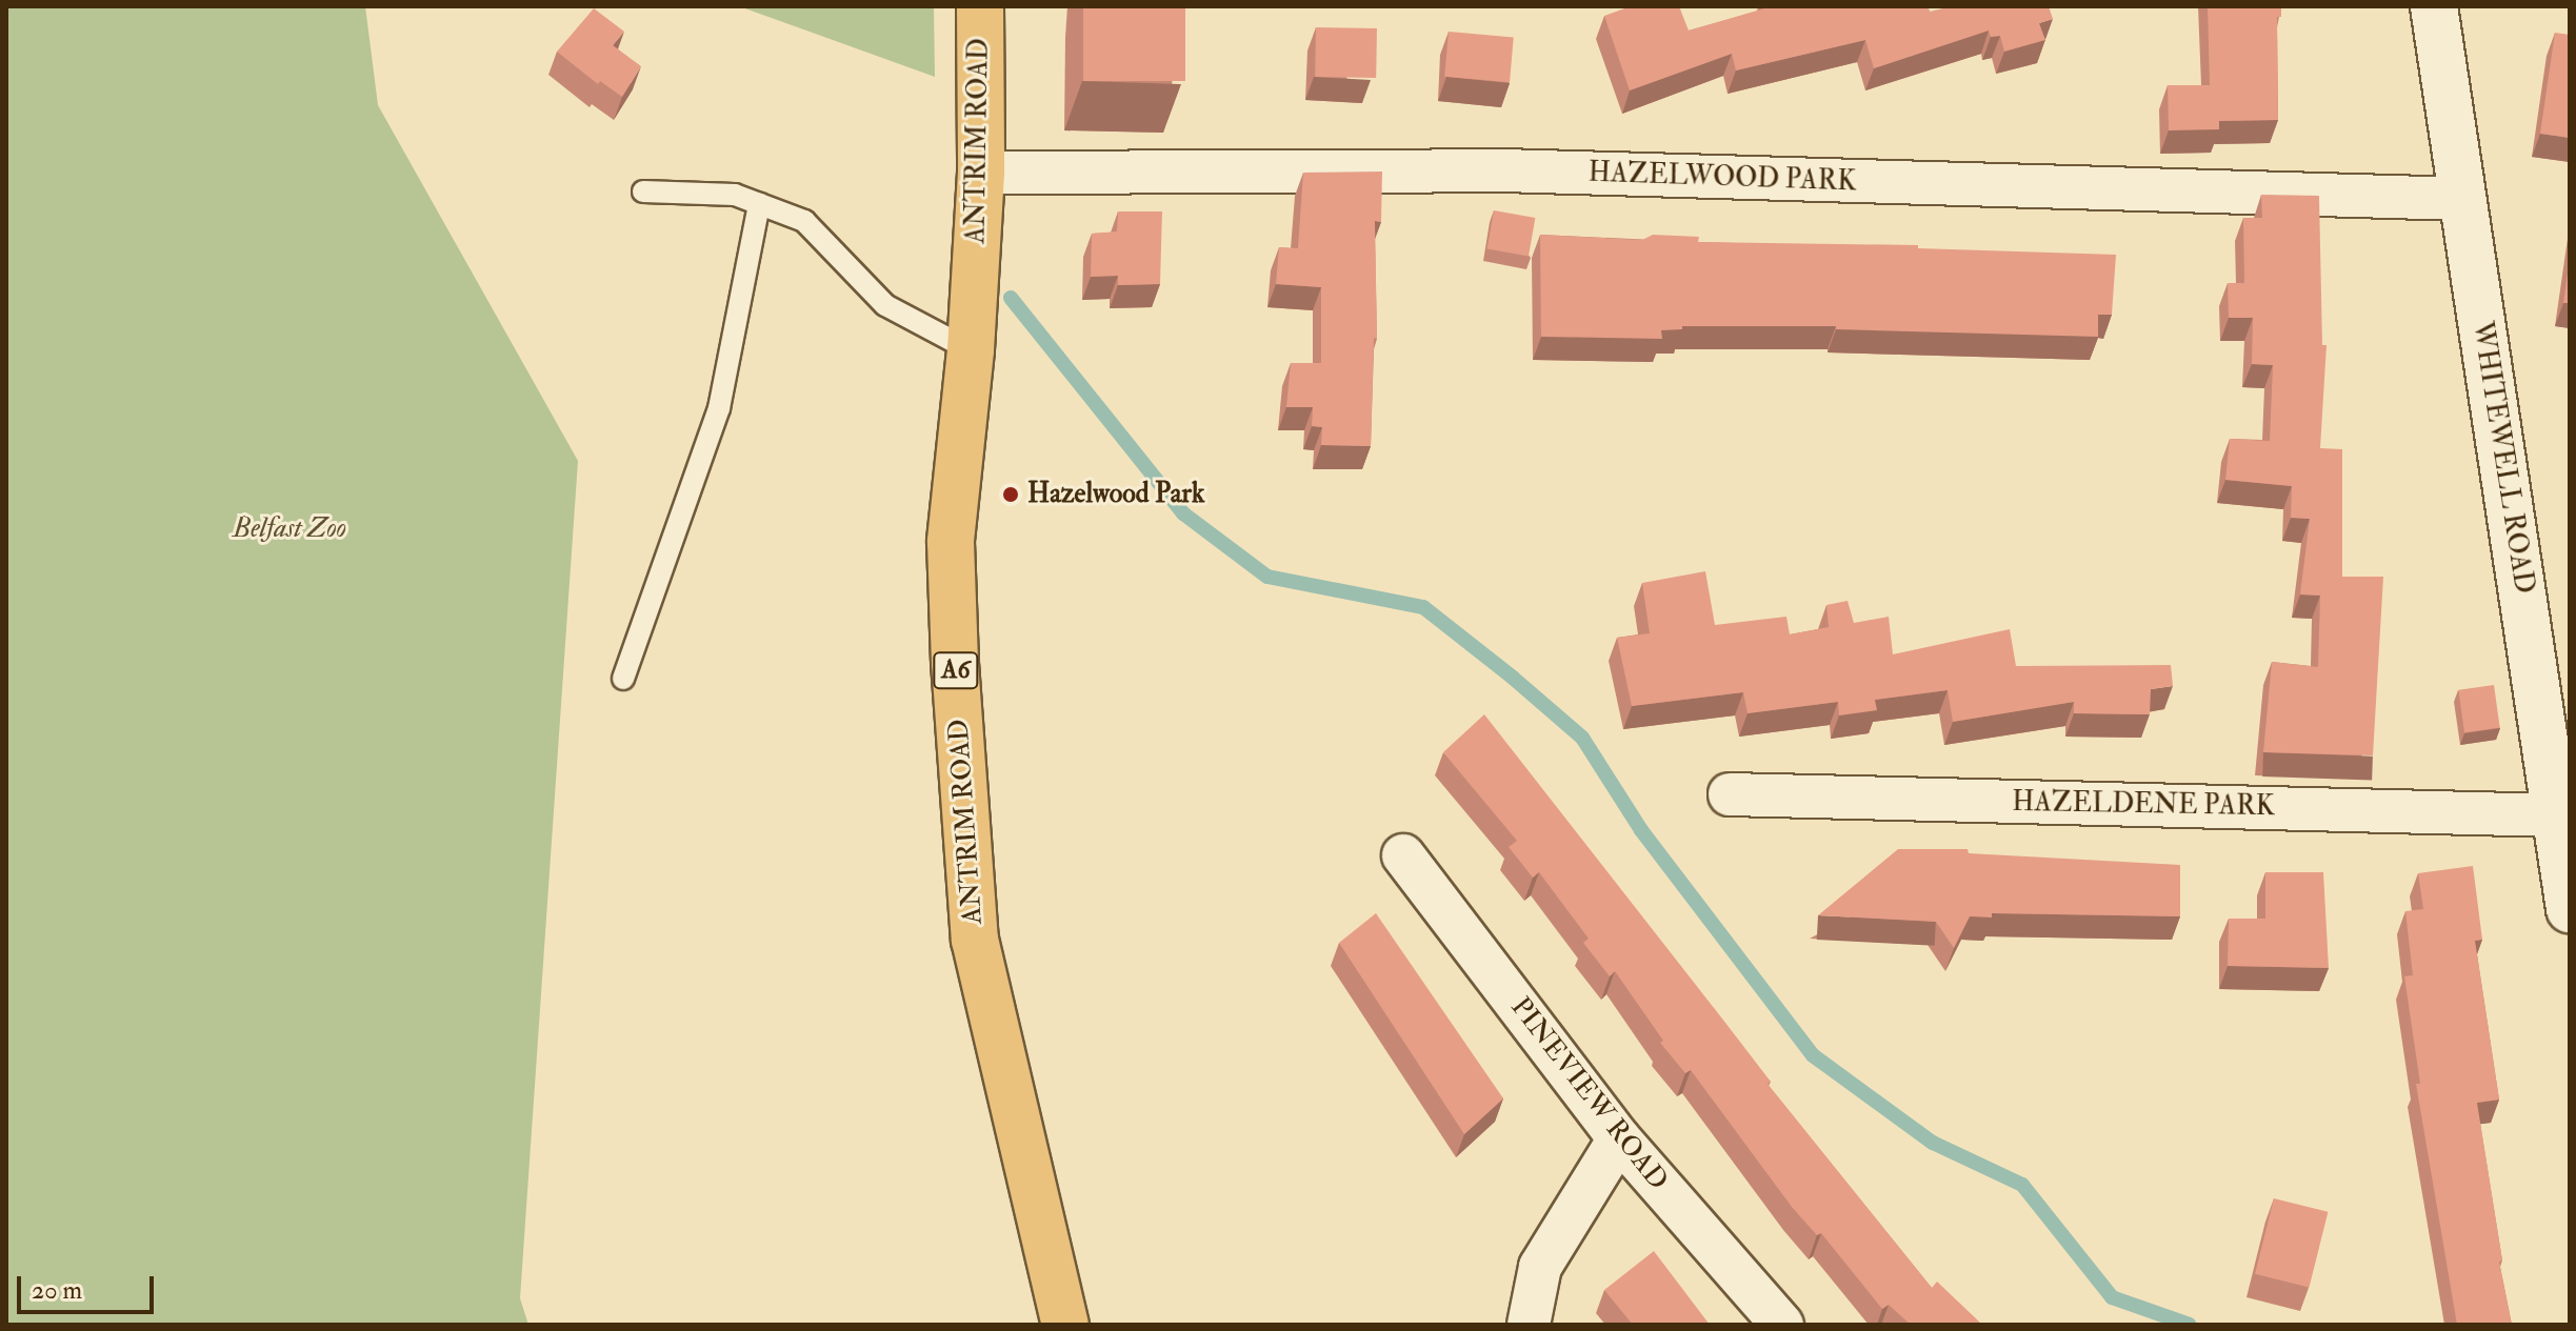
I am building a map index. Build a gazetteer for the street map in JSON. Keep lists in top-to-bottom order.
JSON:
{
  "streets": {
    "main road": ["ANTRIM ROAD", "A6"],
    "street": [
      "HAZELWOOD PARK",
      "WHITEWELL ROAD",
      "HAZELDENE PARK",
      "PINEVIEW ROAD"
    ]
  },
  "crossings": [
    ["ANTRIM ROAD", "HAZELWOOD PARK"],
    ["HAZELWOOD PARK", "WHITEWELL ROAD"],
    ["WHITEWELL ROAD", "HAZELDENE PARK"]
  ],
  "parks": ["Belfast Zoo"],
  "places": ["Hazelwood Park"],
  "scale_bar": "20 m"
}
